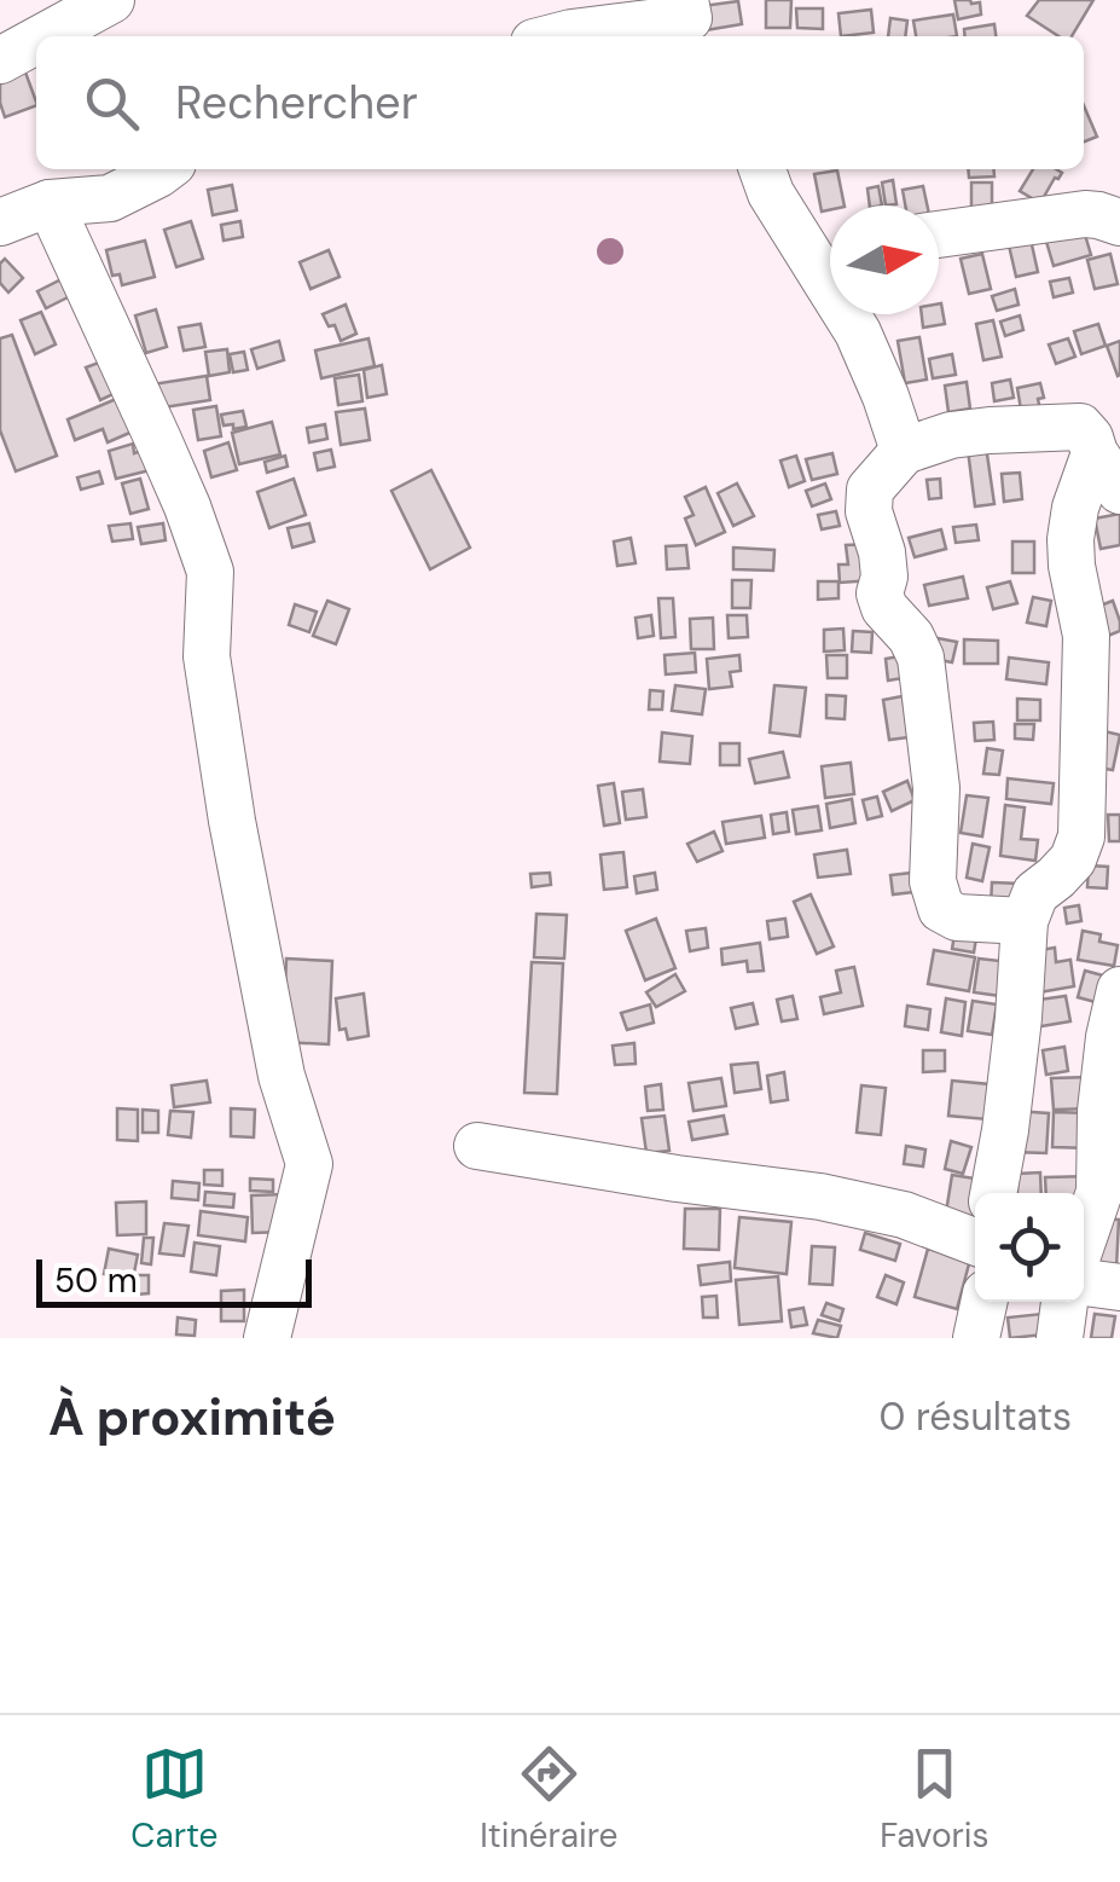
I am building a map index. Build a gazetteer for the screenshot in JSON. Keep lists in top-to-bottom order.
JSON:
{
  "scale_bar": "50 m",
  "north": "right",
  "page": {
    "search": "Rechercher",
    "scale": "50 m",
    "heading": ["À proximité", "0 résultats"],
    "nav": ["Carte", "Itinéraire", "Favoris"]
  }
}
